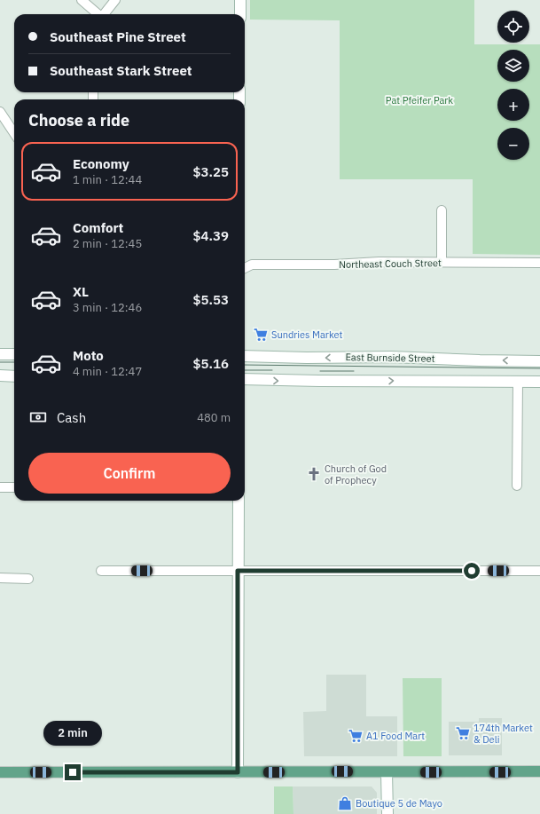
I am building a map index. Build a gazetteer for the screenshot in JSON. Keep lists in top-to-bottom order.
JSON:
{
  "streets": {
    "street": ["Northeast Couch Street", "East Burnside Street"]
  },
  "parks": ["Pat Pfeifer Park"],
  "places": {
    "supermarket": ["Sundries Market", "174th Market & Deli", "A1 Food Mart"],
    "church": ["Church of God of Prophecy"],
    "shop": ["Boutique 5 de Mayo"]
  },
  "page": {
    "map_buttons": ["+", "−"],
    "banner": ["Southeast Pine Street", "Southeast Stark Street"],
    "heading": "Choose a ride",
    "list": [
      {
        "name": "Economy",
        "note": "1 min · 12:44",
        "value": "$3.25"
      },
      {
        "name": "Comfort",
        "note": "2 min · 12:45",
        "value": "$4.39"
      },
      {
        "name": "XL",
        "note": "3 min · 12:46",
        "value": "$5.53"
      },
      {
        "name": "Moto",
        "note": "4 min · 12:47",
        "value": "$5.16"
      }
    ],
    "pay": ["Cash", "480 m"],
    "buttons": "Confirm",
    "bubble": "2 min"
  }
}
